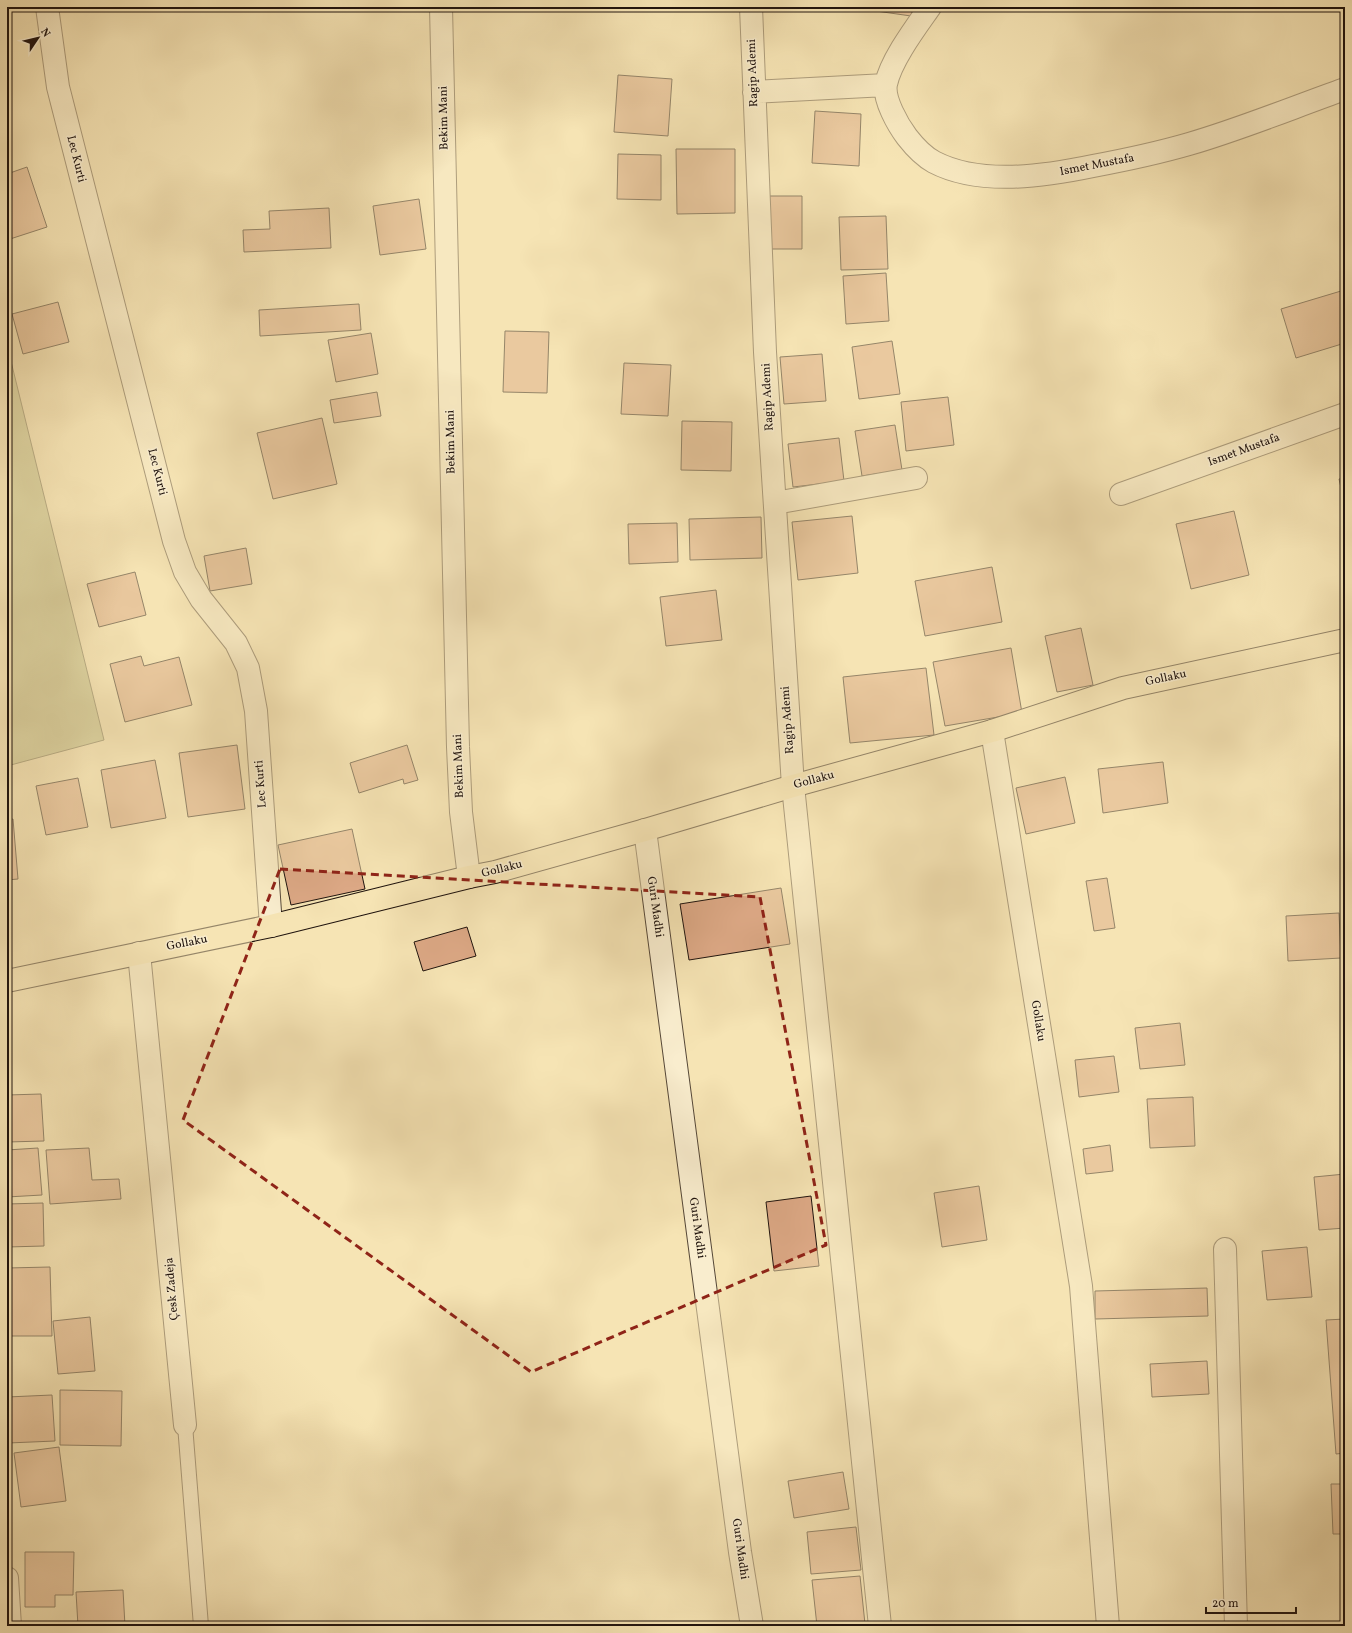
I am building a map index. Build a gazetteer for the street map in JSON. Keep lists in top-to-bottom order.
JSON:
{
  "streets": {
    "main road": ["Gollaku"],
    "street": [
      "Ragip Ademi",
      "Bekim Mani",
      "Lec Kurti",
      "Ismet Mustafa",
      "Guri Madhi",
      "Çesk Zadeja"
    ]
  },
  "crossings": [
    ["Ragip Ademi", "Gollaku"],
    ["Bekim Mani", "Gollaku"],
    ["Lec Kurti", "Gollaku"],
    ["Gollaku", "Guri Madhi"],
    ["Gollaku", "Çesk Zadeja"]
  ],
  "scale_bar": "20 m",
  "north": "top right"
}
